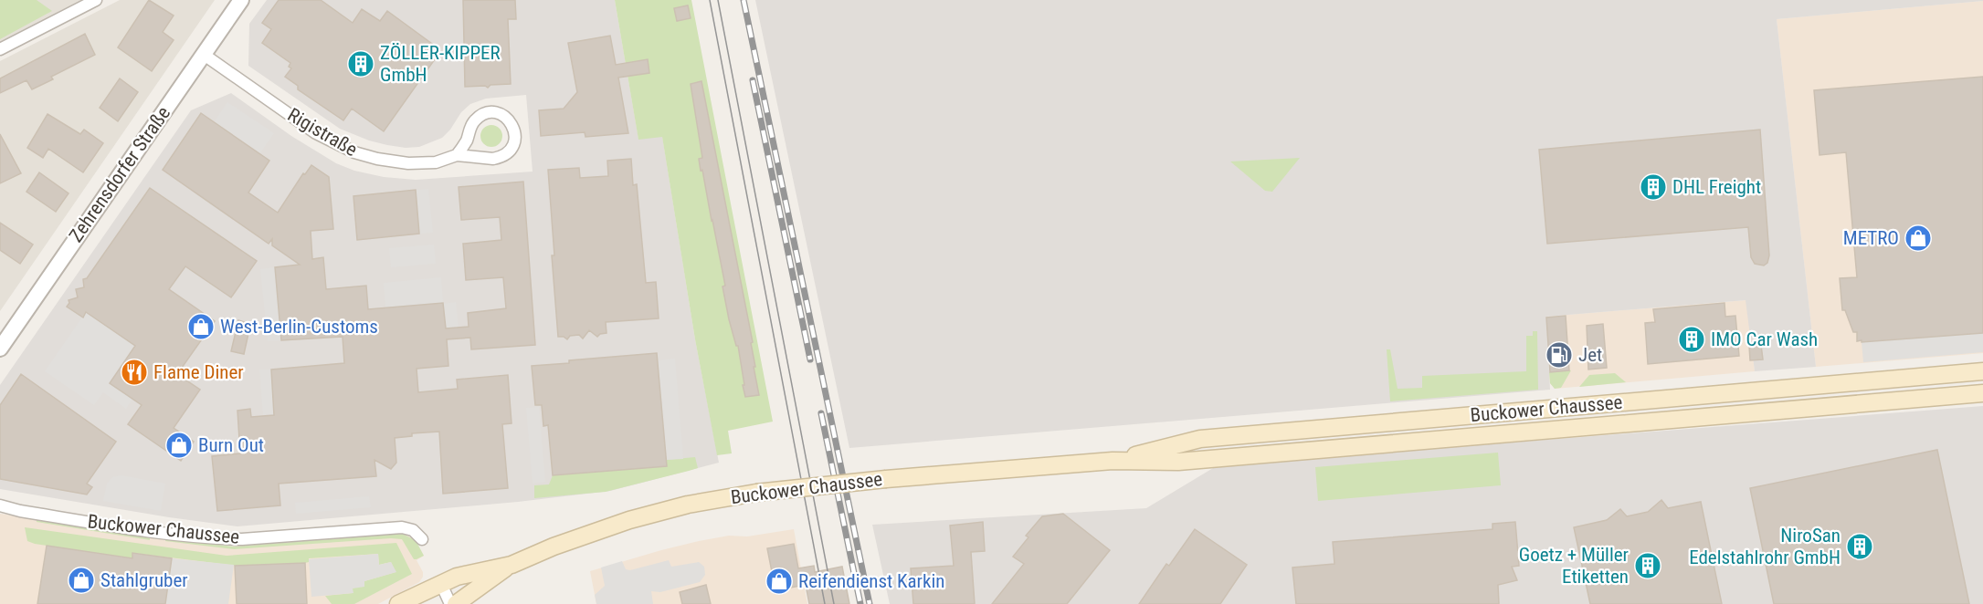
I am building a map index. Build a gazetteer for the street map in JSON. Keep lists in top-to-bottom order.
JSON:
{
  "streets": {
    "main road": ["Buckower Chaussee"],
    "street": ["Rigistraße", "Zehrensdorfer Straße"]
  },
  "crossings": [
    ["Rigistraße", "Zehrensdorfer Straße"]
  ],
  "places": {
    "building": [
      "ZÖLLER-KIPPER GmbH",
      "DHL Freight",
      "IMO Car Wash",
      "NiroSan Edelstahlrohr GmbH",
      "Goetz + Müller Etiketten"
    ],
    "shop": [
      "METRO",
      "West-Berlin-Customs",
      "Burn Out",
      "Stahlgruber",
      "Reifendienst Karkin"
    ],
    "fuel station": ["Jet"],
    "restaurant": ["Flame Diner"]
  }
}
